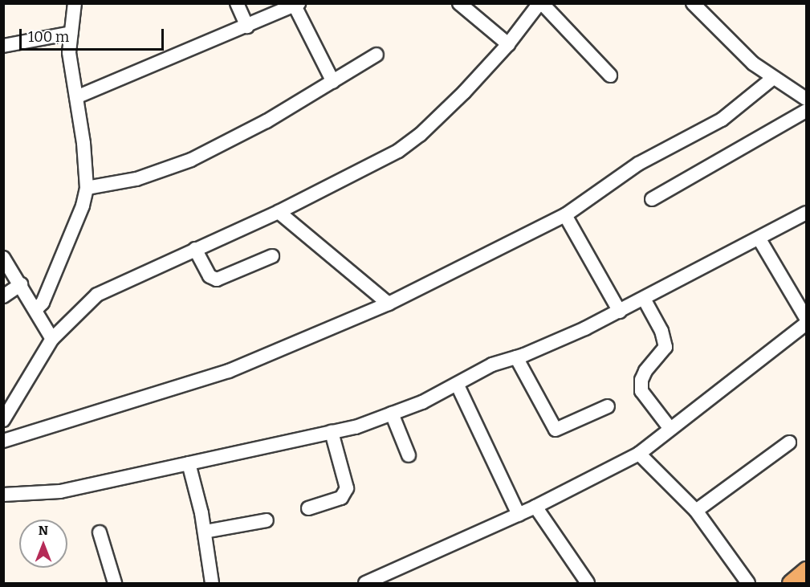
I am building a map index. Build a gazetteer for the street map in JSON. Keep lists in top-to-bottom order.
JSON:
{
  "scale_bar": "100 m",
  "north": "top"
}
